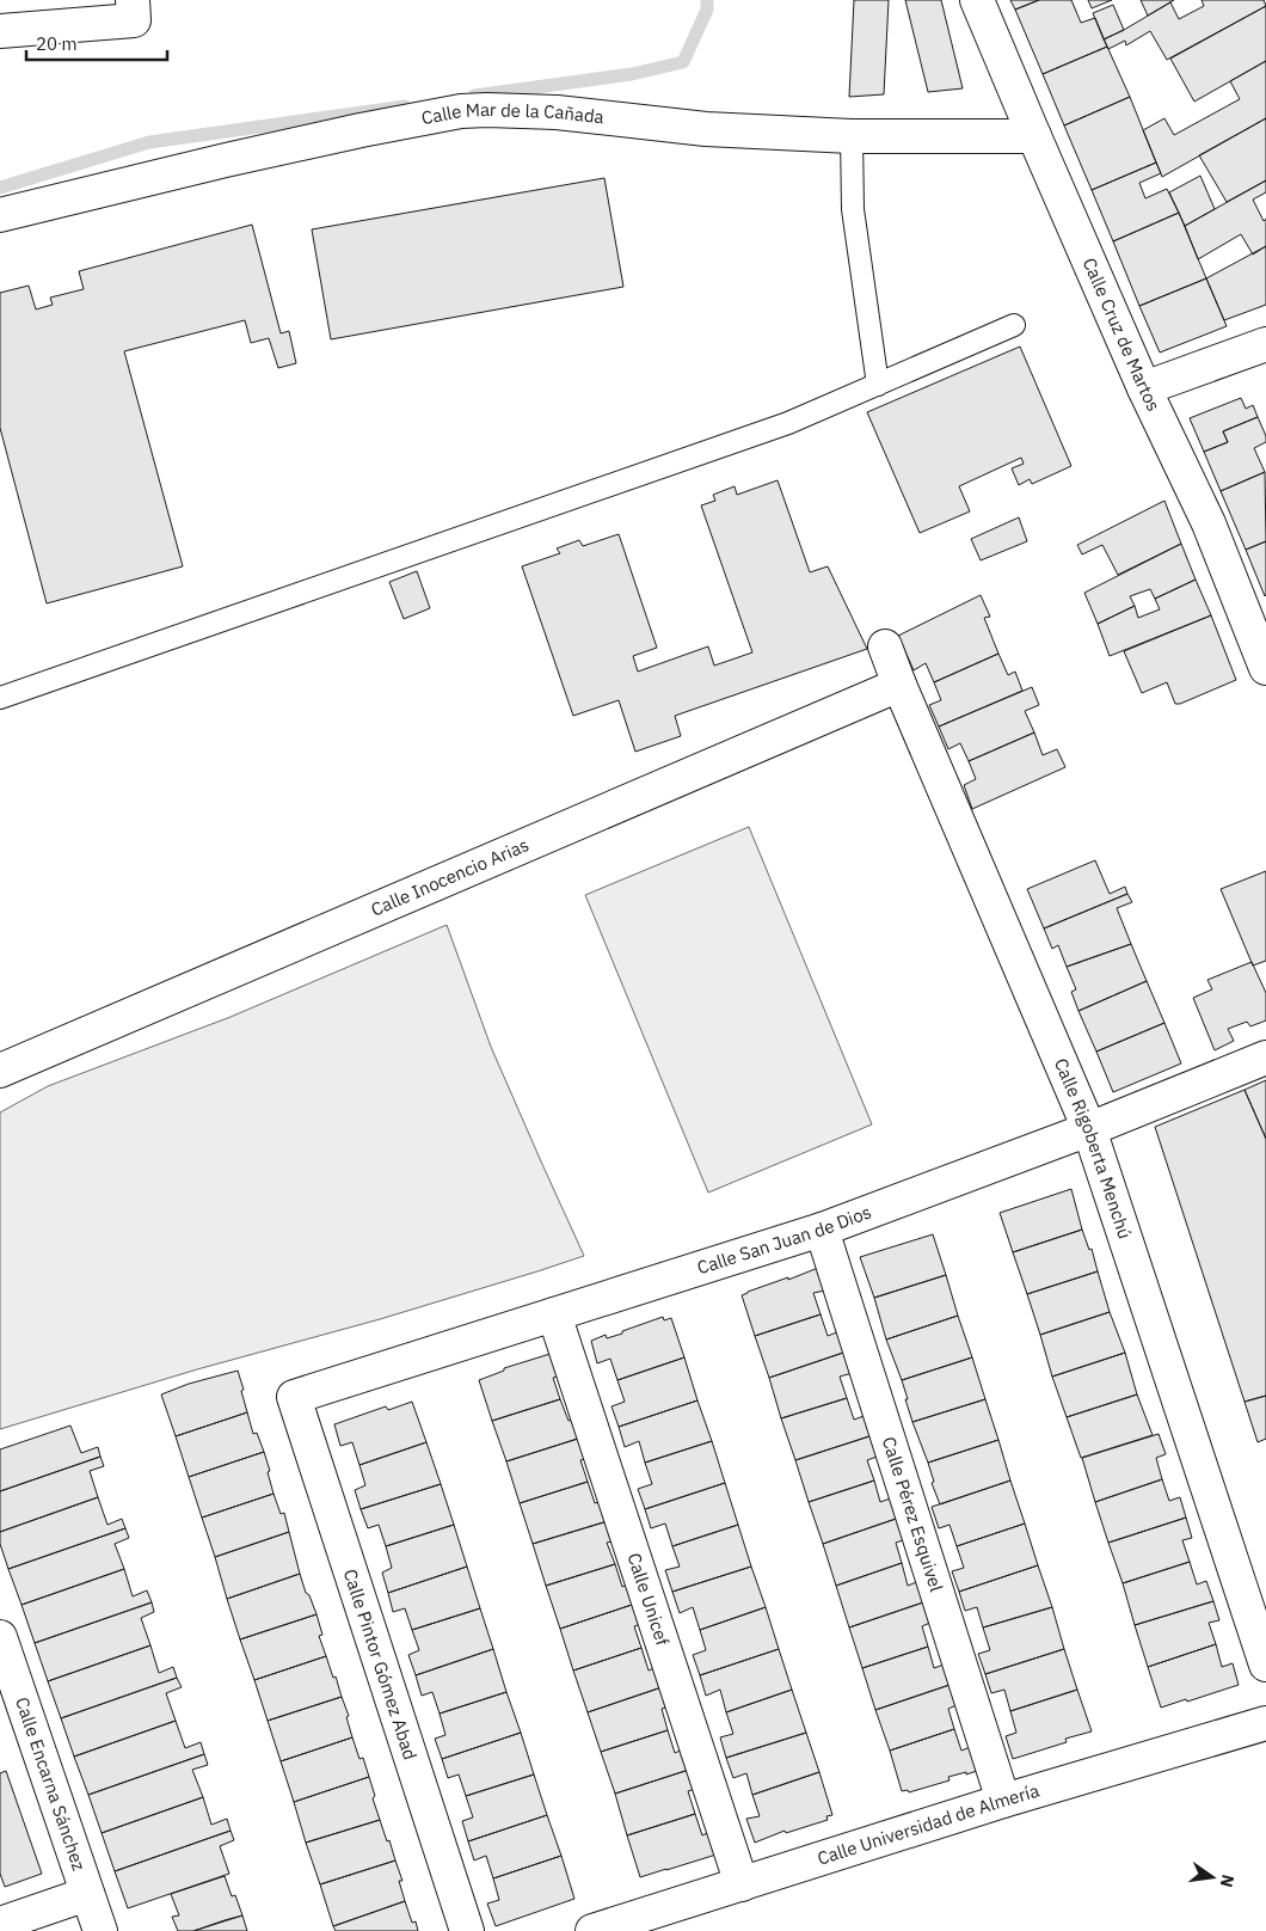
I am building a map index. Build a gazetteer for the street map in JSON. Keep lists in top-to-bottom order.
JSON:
{
  "streets": {
    "street": [
      "Calle Mar de la Cañada",
      "Calle Cruz de Martos",
      "Calle Inocencio Arias",
      "Calle Rigoberta Menchú",
      "Calle San Juan de Dios",
      "Calle Pérez Esquivel",
      "Calle Unicef",
      "Calle Pintor Gómez Abad",
      "Calle Encarna Sánchez",
      "Calle Universidad de Almería"
    ]
  },
  "crossings": [
    ["Calle Mar de la Cañada", "Calle Cruz de Martos"],
    ["Calle Inocencio Arias", "Calle Rigoberta Menchú"],
    ["Calle Rigoberta Menchú", "Calle San Juan de Dios"],
    ["Calle San Juan de Dios", "Calle Pérez Esquivel"],
    ["Calle San Juan de Dios", "Calle Unicef"],
    ["Calle San Juan de Dios", "Calle Pintor Gómez Abad"],
    ["Calle Pérez Esquivel", "Calle Universidad de Almería"],
    ["Calle Unicef", "Calle Universidad de Almería"]
  ],
  "scale_bar": "20 m",
  "north": "right"
}
